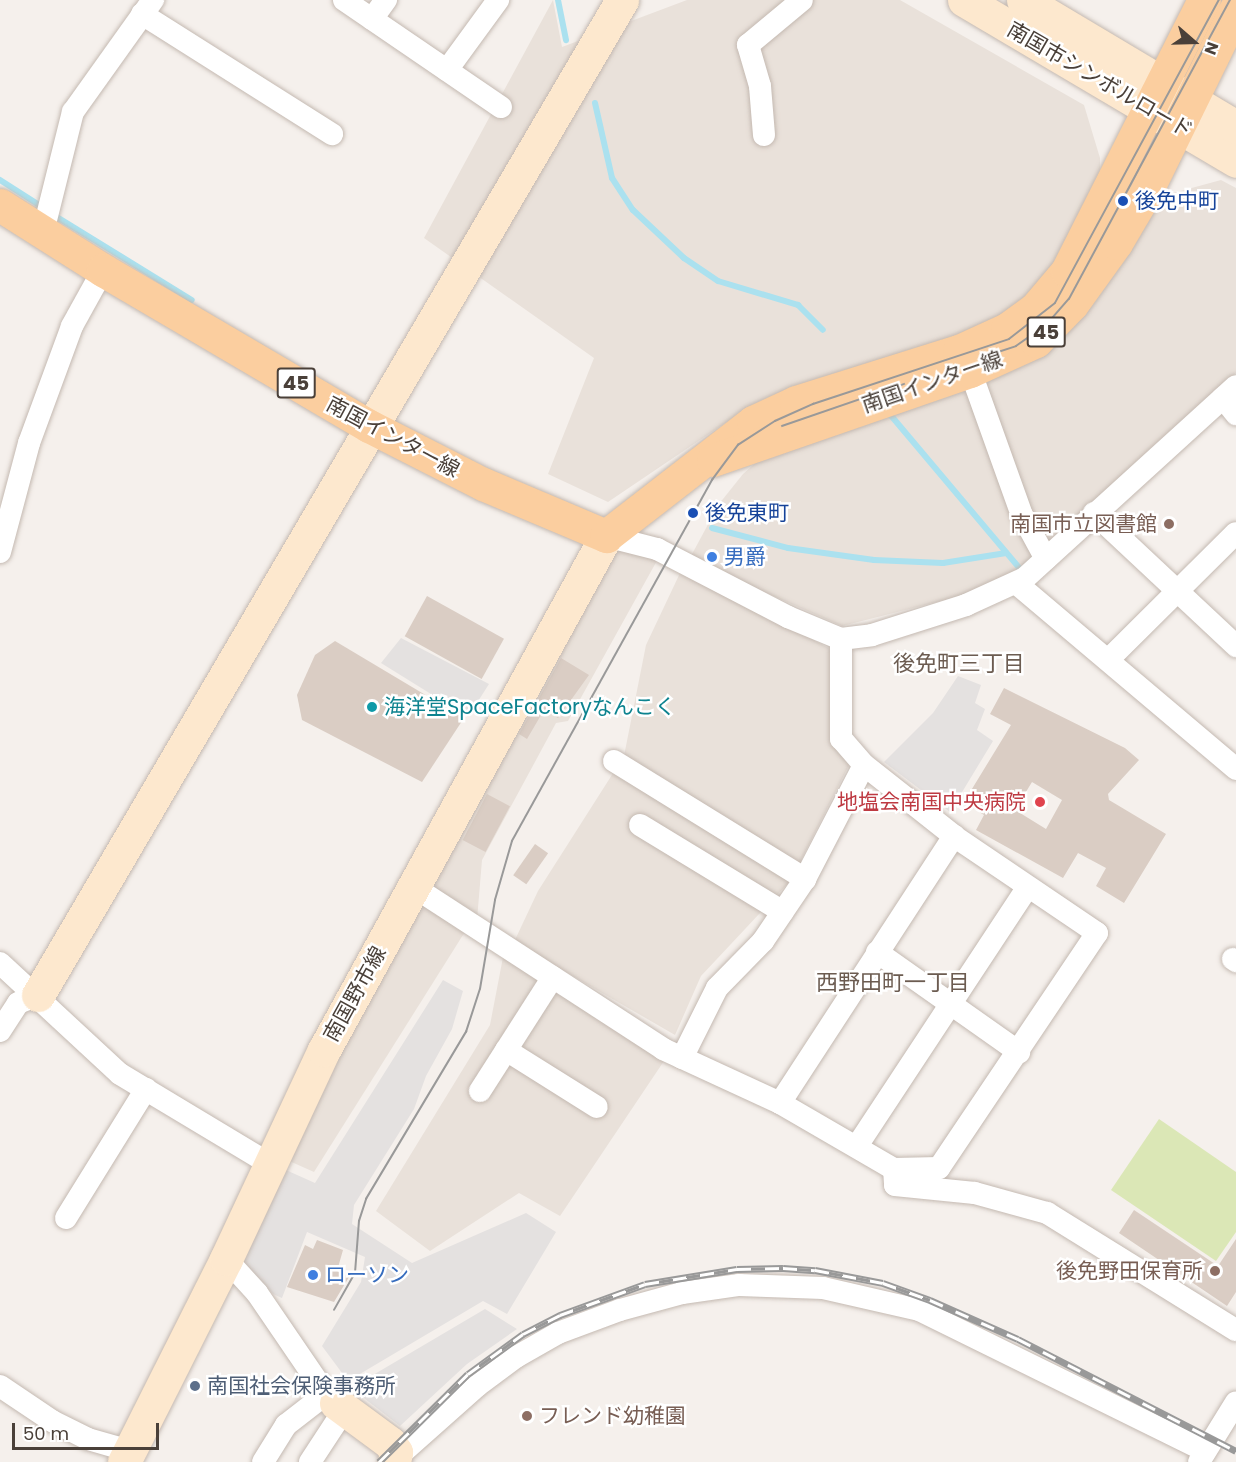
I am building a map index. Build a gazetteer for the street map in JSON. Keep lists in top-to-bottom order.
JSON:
{
  "streets": {
    "main road": ["45", "南国インター線"],
    "street": ["南国市シンボルロード", "南国野市線"]
  },
  "crossings": [
    ["南国市シンボルロード", "南国インター線"],
    ["南国インター線", "南国野市線"]
  ],
  "districts": ["後免町三丁目", "西野田町一丁目"],
  "places": [
    "後免中町",
    "後免東町",
    "南国市立図書館",
    "男爵",
    "海洋堂SpaceFactoryなんこく",
    "地塩会南国中央病院",
    "後免野田保育所",
    "ローソン",
    "南国社会保険事務所",
    "フレンド幼稚園"
  ],
  "scale_bar": "50 m",
  "north": "right"
}
